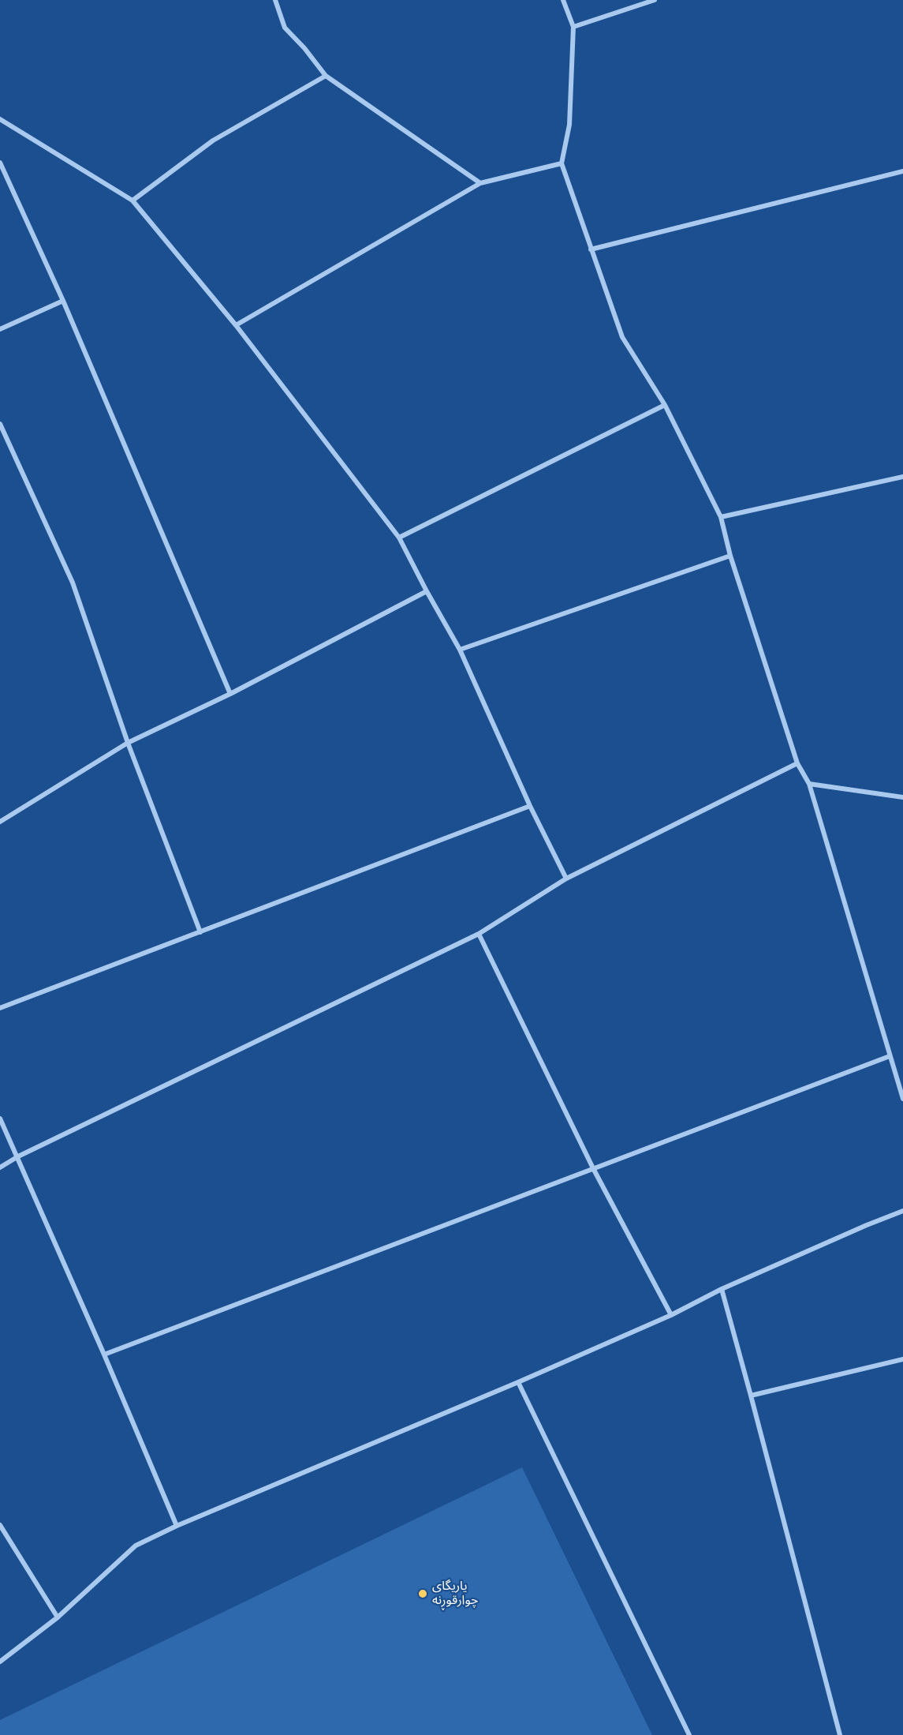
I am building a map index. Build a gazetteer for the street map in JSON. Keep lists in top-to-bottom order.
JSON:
{
  "places": ["یاریگای چوارقوڕنە"]
}
